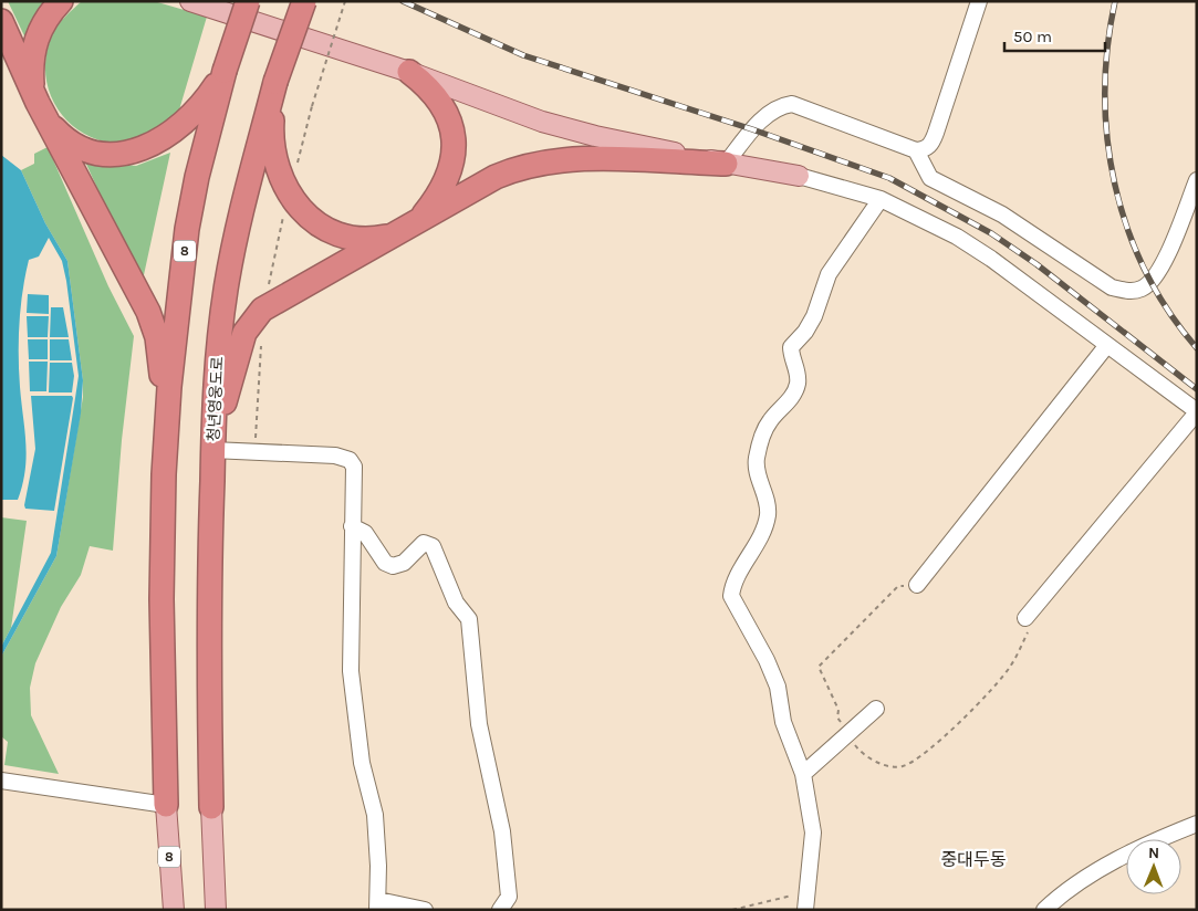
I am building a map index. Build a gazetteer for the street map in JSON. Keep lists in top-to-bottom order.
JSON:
{
  "streets": {
    "highway": ["8", "청년영웅도로"]
  },
  "districts": ["중대두동"],
  "scale_bar": "50 m",
  "north": "top"
}
